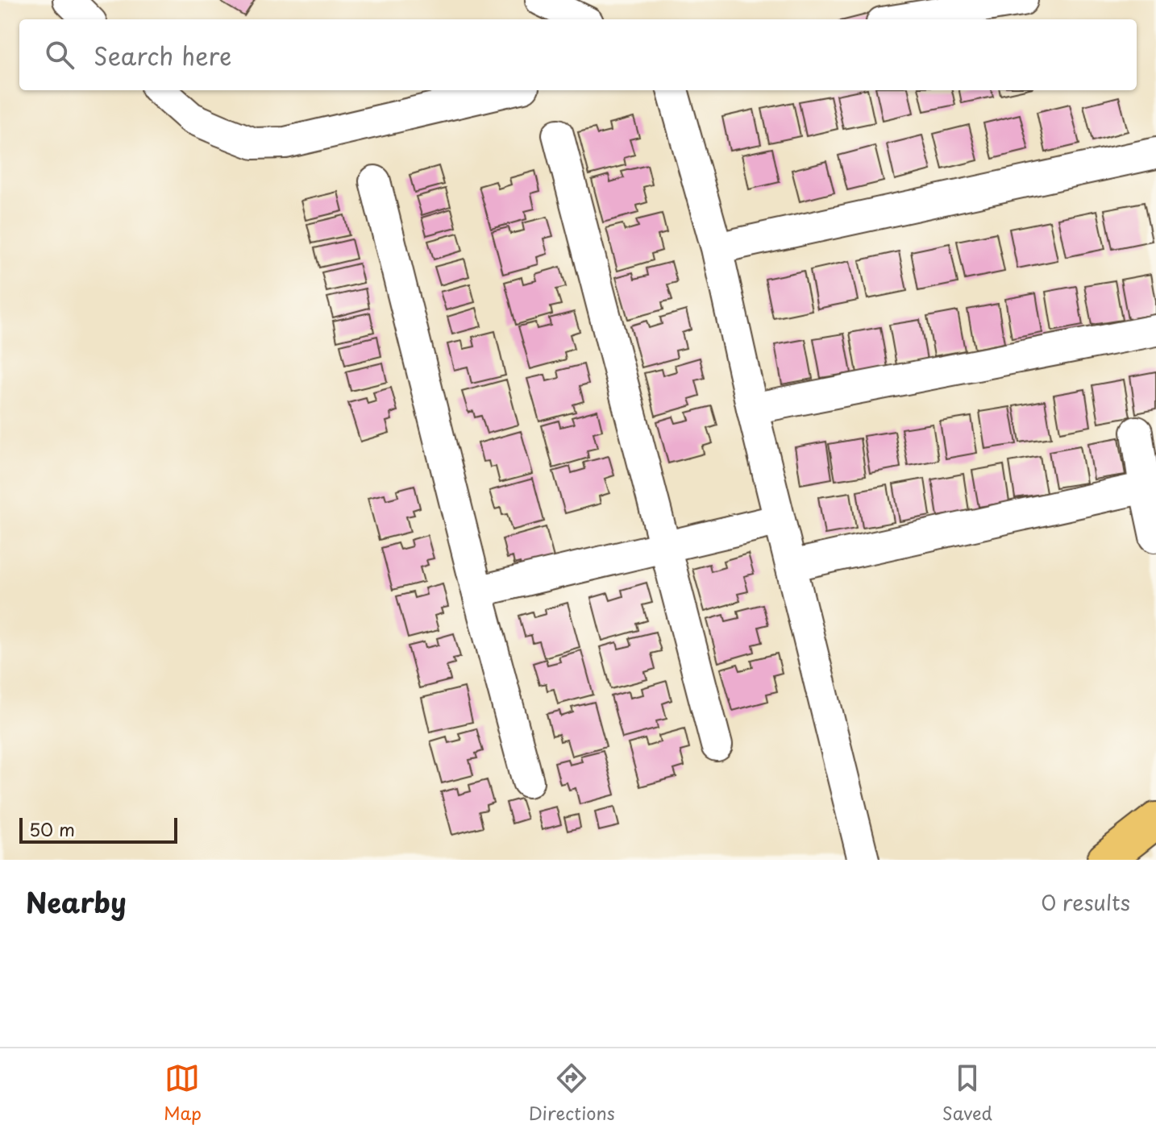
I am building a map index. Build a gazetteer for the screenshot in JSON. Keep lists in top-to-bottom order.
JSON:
{
  "scale_bar": "50 m",
  "page": {
    "search": "Search here",
    "scale": "50 m",
    "heading": ["Nearby", "0 results"],
    "nav": ["Map", "Directions", "Saved"]
  }
}
